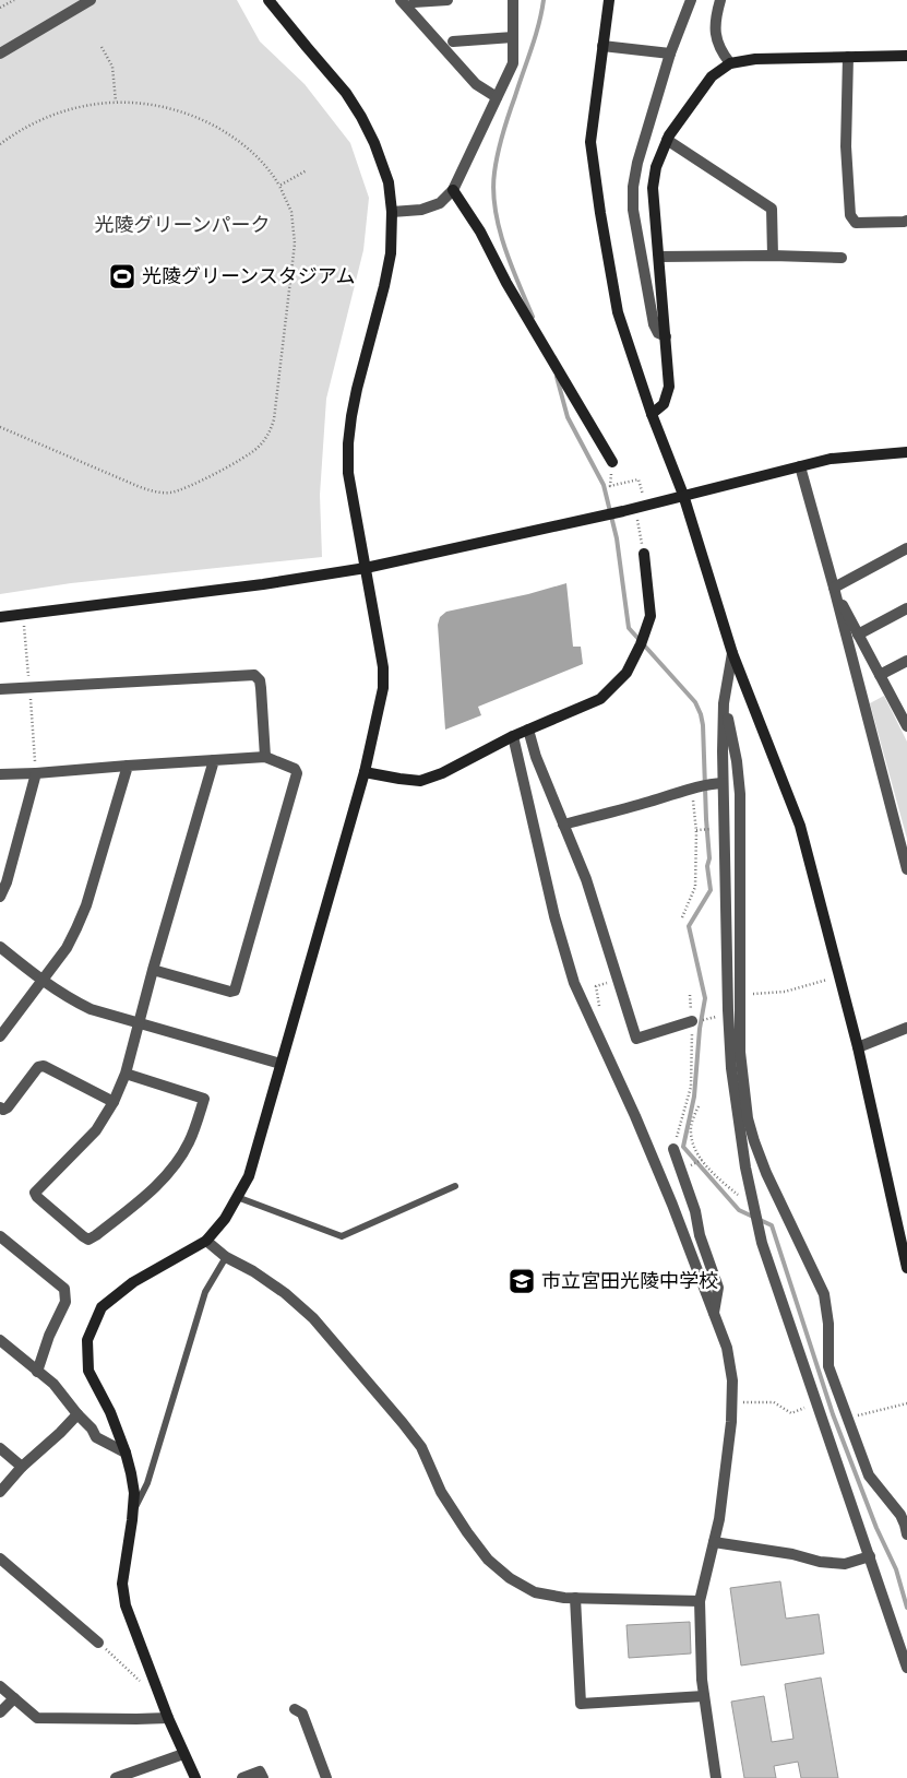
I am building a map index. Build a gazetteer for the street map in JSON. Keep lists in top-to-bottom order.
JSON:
{
  "parks": ["光陵グリーンパーク"],
  "places": {
    "sports": ["光陵グリーンスタジアム"],
    "school or university": ["市立宮田光陵中学校"]
  }
}
